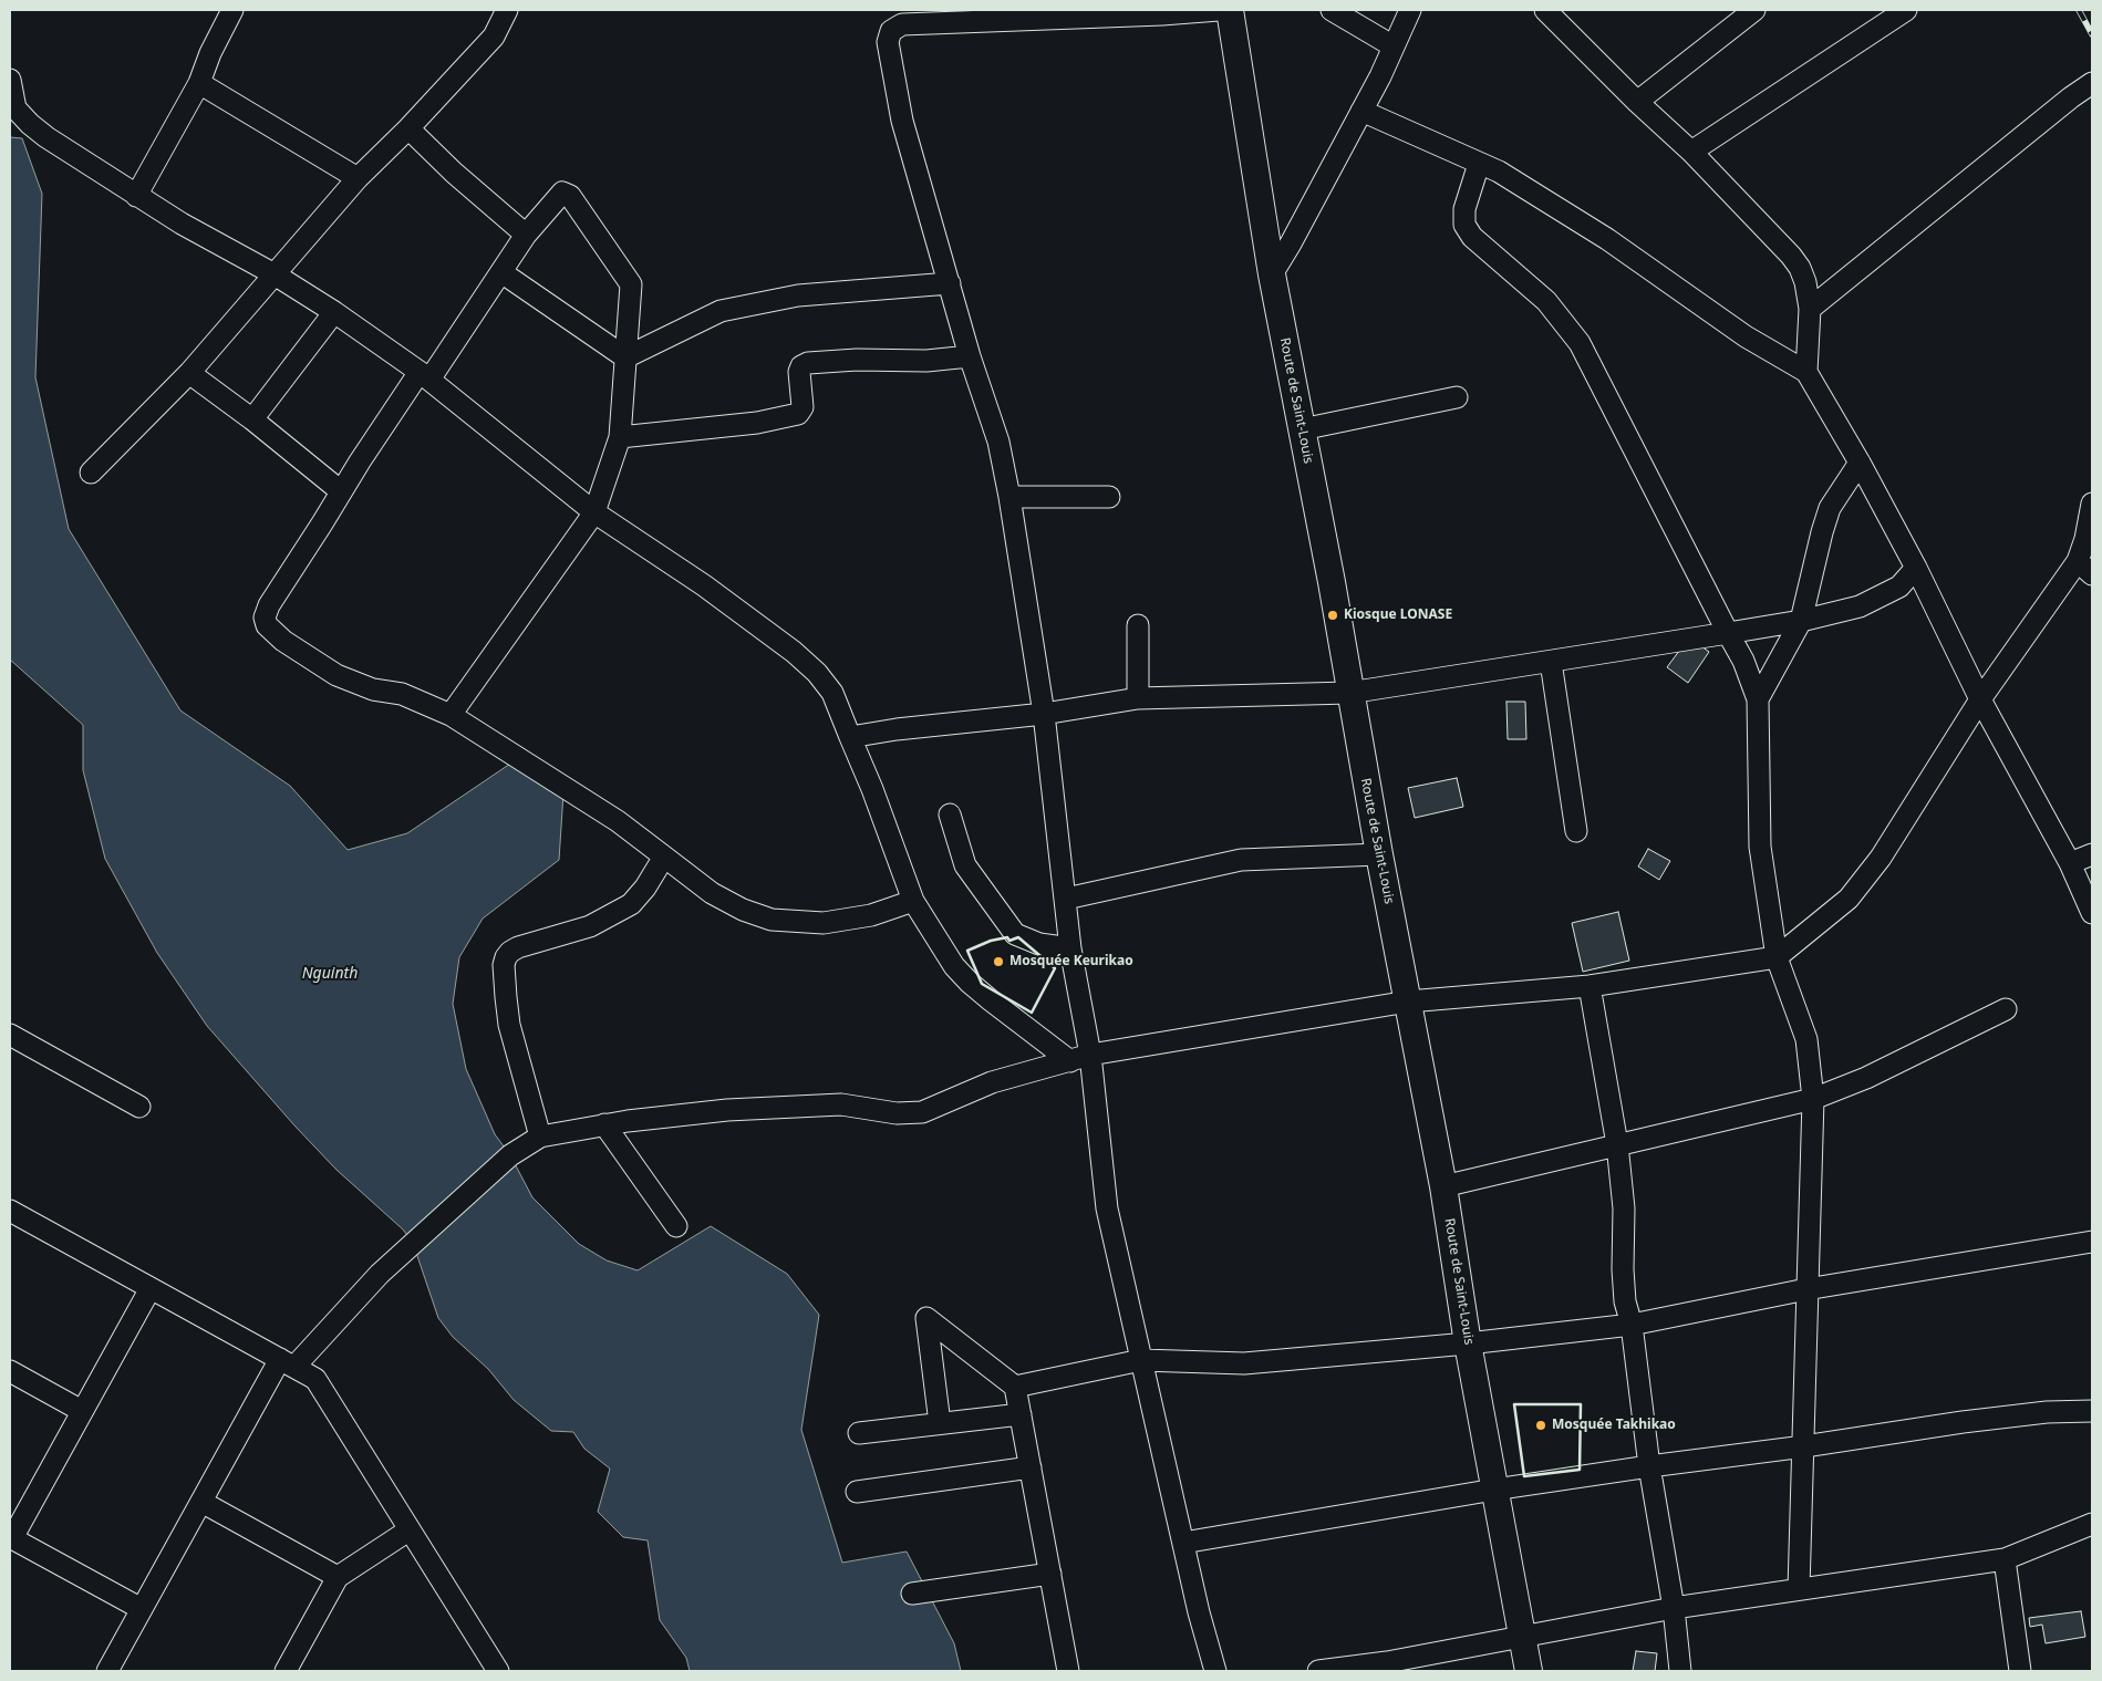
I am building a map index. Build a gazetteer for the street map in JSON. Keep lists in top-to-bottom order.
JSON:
{
  "streets": {
    "main road": ["Route de Saint-Louis"]
  },
  "water": ["Nguinth"],
  "places": ["Kiosque LONASE", "Mosquée Keurikao", "Mosquée Takhikao"]
}
